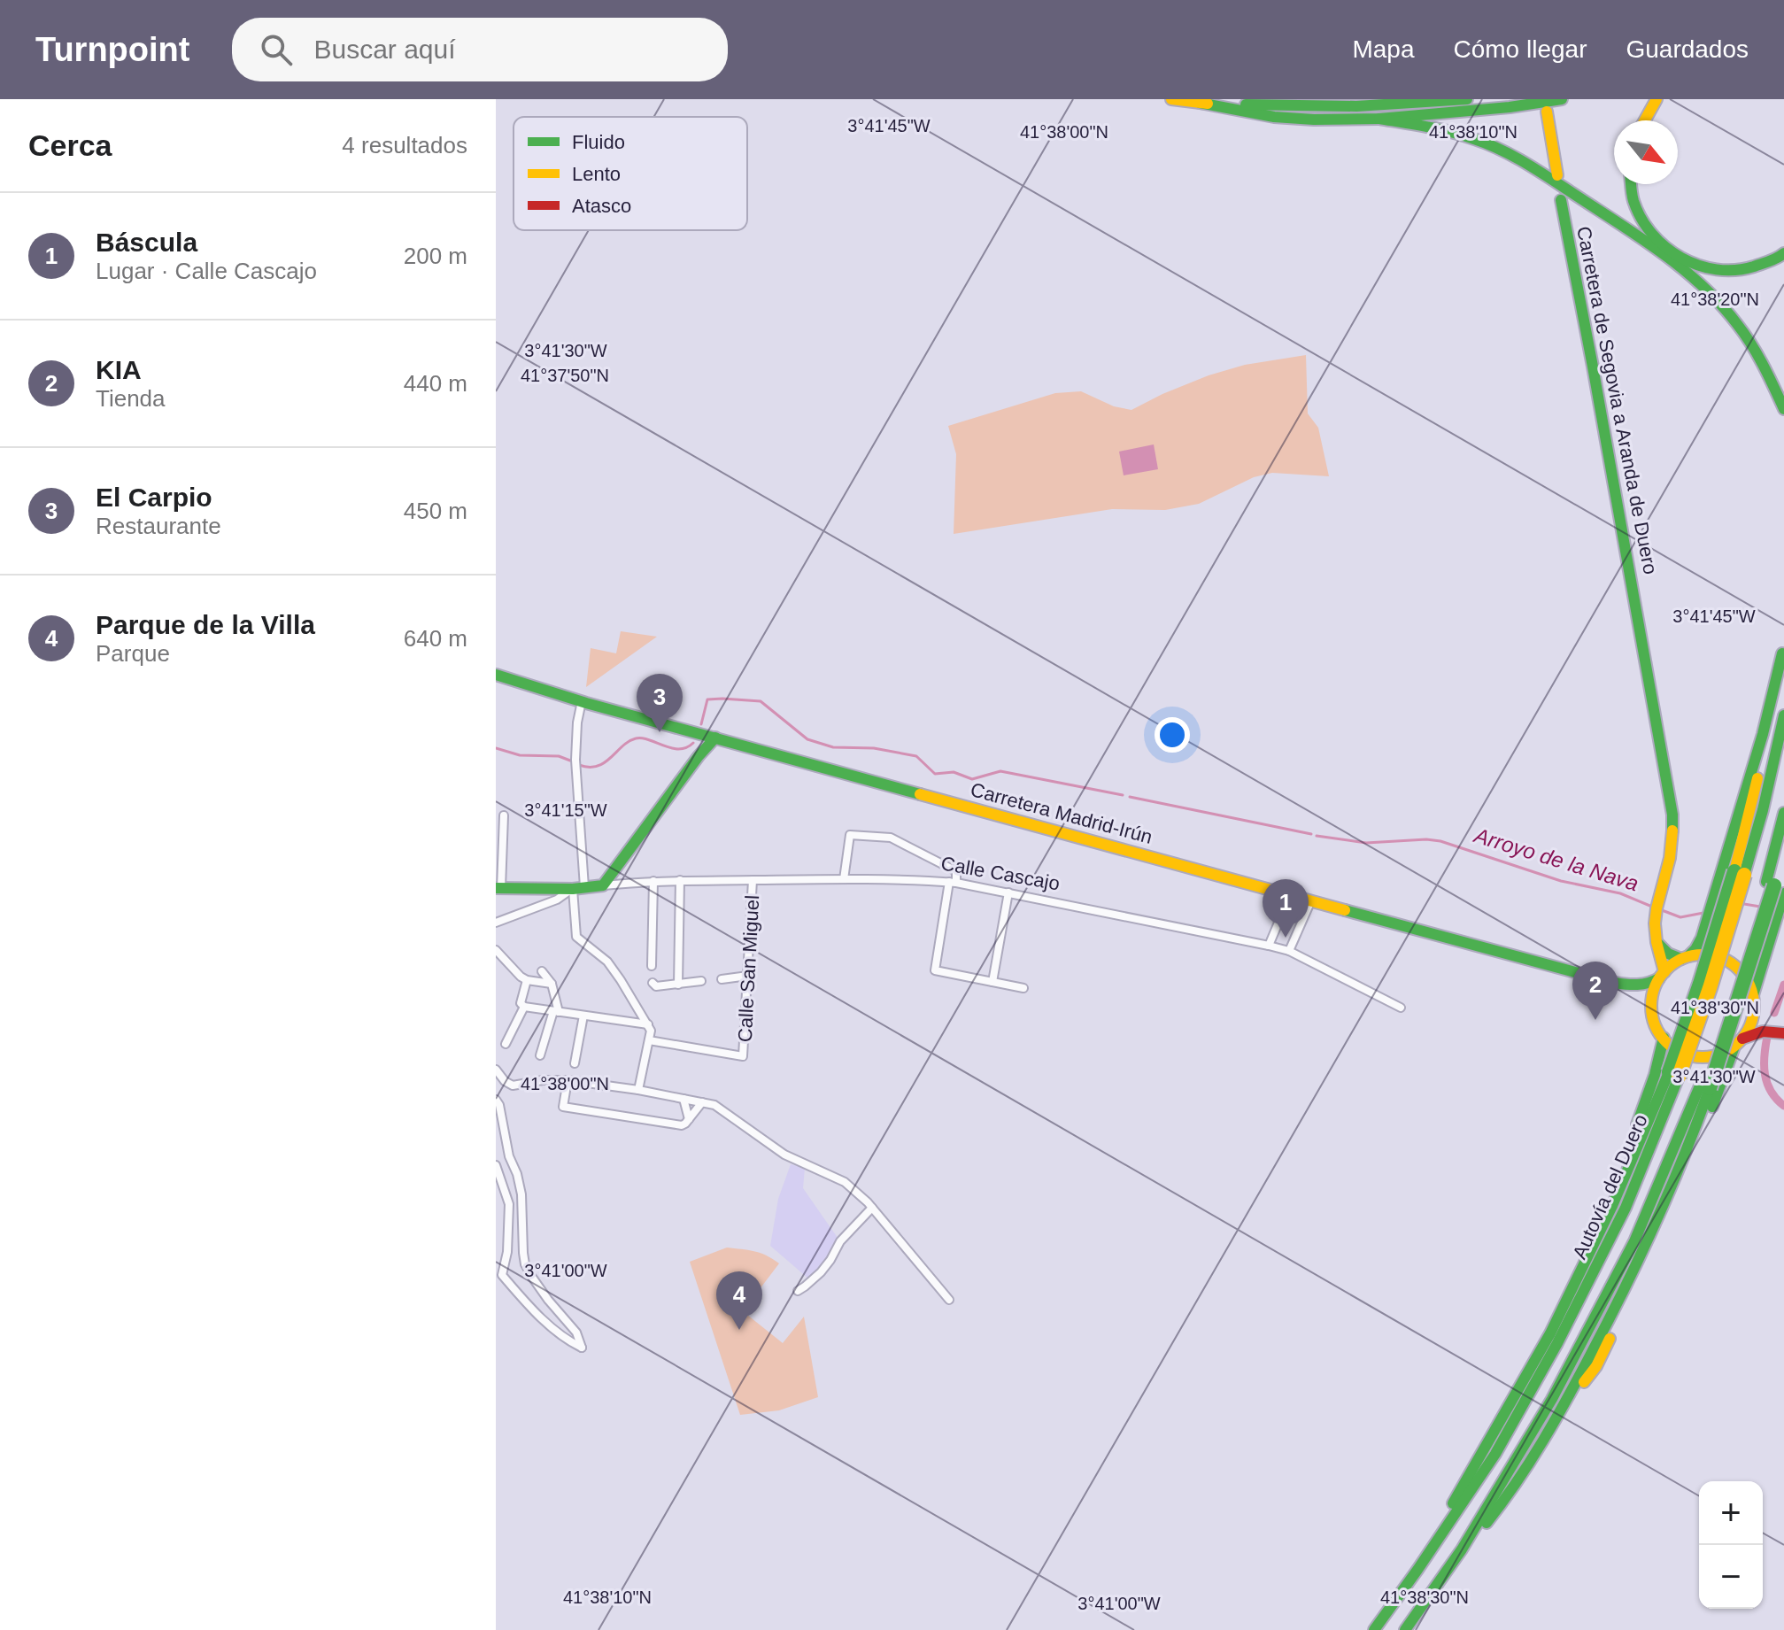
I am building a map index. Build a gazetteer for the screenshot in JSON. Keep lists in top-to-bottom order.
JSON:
{
  "streets": {
    "main road": [
      "Carretera de Segovia a Aranda de Duero",
      "Carretera Madrid-Irún",
      "Calle Cascajo",
      "Autovía del Duero"
    ],
    "street": ["Calle San Miguel"]
  },
  "crossings": [
    ["Carretera de Segovia a Aranda de Duero", "Carretera Madrid-Irún"],
    ["Calle Cascajo", "Calle San Miguel"]
  ],
  "water": ["Arroyo de la Nava"],
  "legend": ["Fluido", "Lento", "Atasco"],
  "north": "bottom right",
  "page": {
    "header": "Turnpoint",
    "search": "Buscar aquí",
    "nav": ["Mapa", "Cómo llegar", "Guardados"],
    "heading": ["Cerca", "4 resultados"],
    "list": [
      {
        "mark": "1",
        "name": "Báscula",
        "note": "Lugar · Calle Cascajo",
        "value": "200 m"
      },
      {
        "mark": "2",
        "name": "KIA",
        "note": "Tienda",
        "value": "440 m"
      },
      {
        "mark": "3",
        "name": "El Carpio",
        "note": "Restaurante",
        "value": "450 m"
      },
      {
        "mark": "4",
        "name": "Parque de la Villa",
        "note": "Parque",
        "value": "640 m"
      }
    ],
    "pins": [
      "3",
      "1",
      "2",
      "4"
    ],
    "map_buttons": ["+", "−"]
  },
  "coordinates": [
    "3°41'45\"W",
    "41°38'00\"N",
    "41°38'10\"N",
    "41°38'20\"N",
    "3°41'30\"W",
    "41°37'50\"N",
    "3°41'15\"W",
    "41°38'30\"N",
    "3°41'00\"W"
  ]
}
